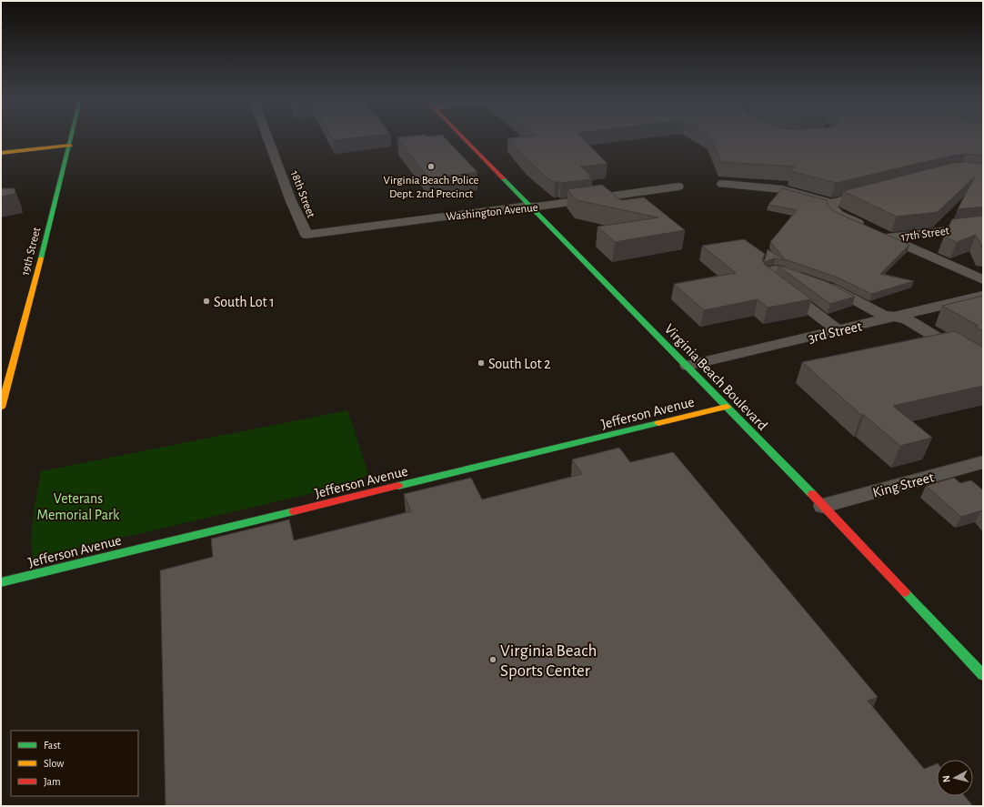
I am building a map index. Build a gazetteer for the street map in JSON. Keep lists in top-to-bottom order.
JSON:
{
  "streets": {
    "street": [
      "18th Street",
      "Washington Avenue",
      "17th Street",
      "19th Street",
      "3rd Street",
      "Virginia Beach Boulevard",
      "Jefferson Avenue",
      "King Street"
    ]
  },
  "crossings": [
    ["18th Street", "Washington Avenue"],
    ["Washington Avenue", "Virginia Beach Boulevard"],
    ["3rd Street", "Virginia Beach Boulevard"],
    ["Virginia Beach Boulevard", "Jefferson Avenue"],
    ["Virginia Beach Boulevard", "King Street"]
  ],
  "parks": ["Veterans Memorial Park"],
  "places": [
    "Virginia Beach Police Dept. 2nd Precinct",
    "South Lot 1",
    "South Lot 2",
    "Virginia Beach Sports Center"
  ],
  "legend": ["Fast", "Slow", "Jam"],
  "north": "left"
}
